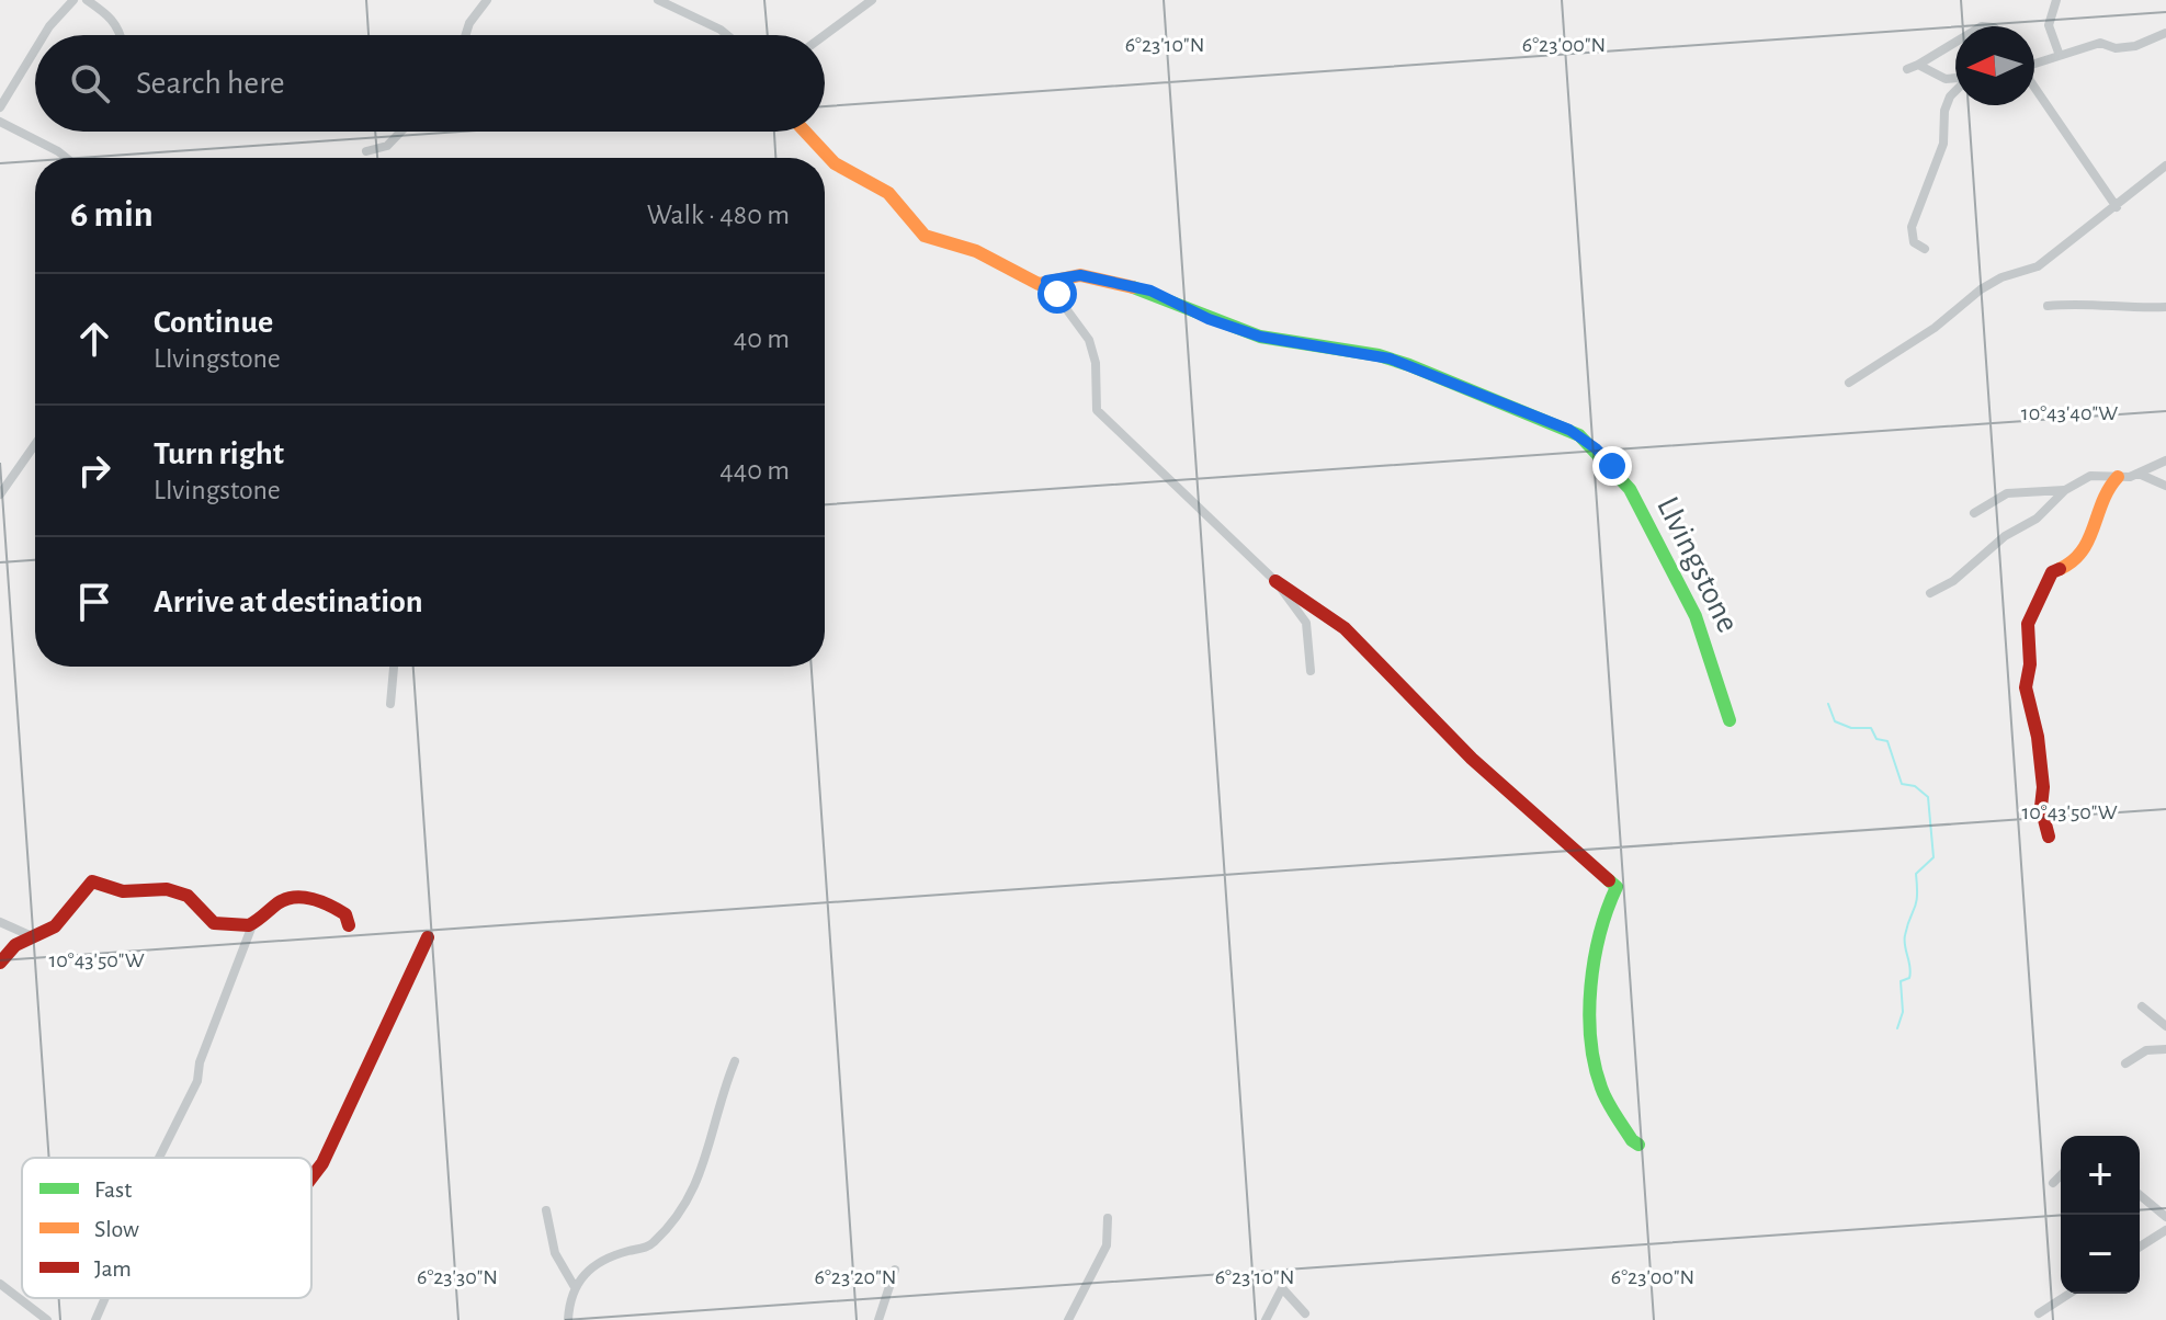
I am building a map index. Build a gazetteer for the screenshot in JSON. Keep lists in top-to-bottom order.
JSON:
{
  "streets": {
    "street": ["LIvingstone"]
  },
  "legend": ["Fast", "Slow", "Jam"],
  "north": "left",
  "page": {
    "search": "Search here",
    "heading": ["6 min", "Walk · 480 m"],
    "list": [
      ["Continue", "LIvingstone", "40 m"],
      ["Turn right", "LIvingstone", "440 m"],
      "Arrive at destination"
    ],
    "map_buttons": ["+", "−"]
  },
  "coordinates": [
    "6°23'10\"N",
    "6°23'00\"N",
    "10°43'40\"W",
    "10°43'50\"W",
    "6°23'30\"N",
    "6°23'20\"N"
  ]
}
